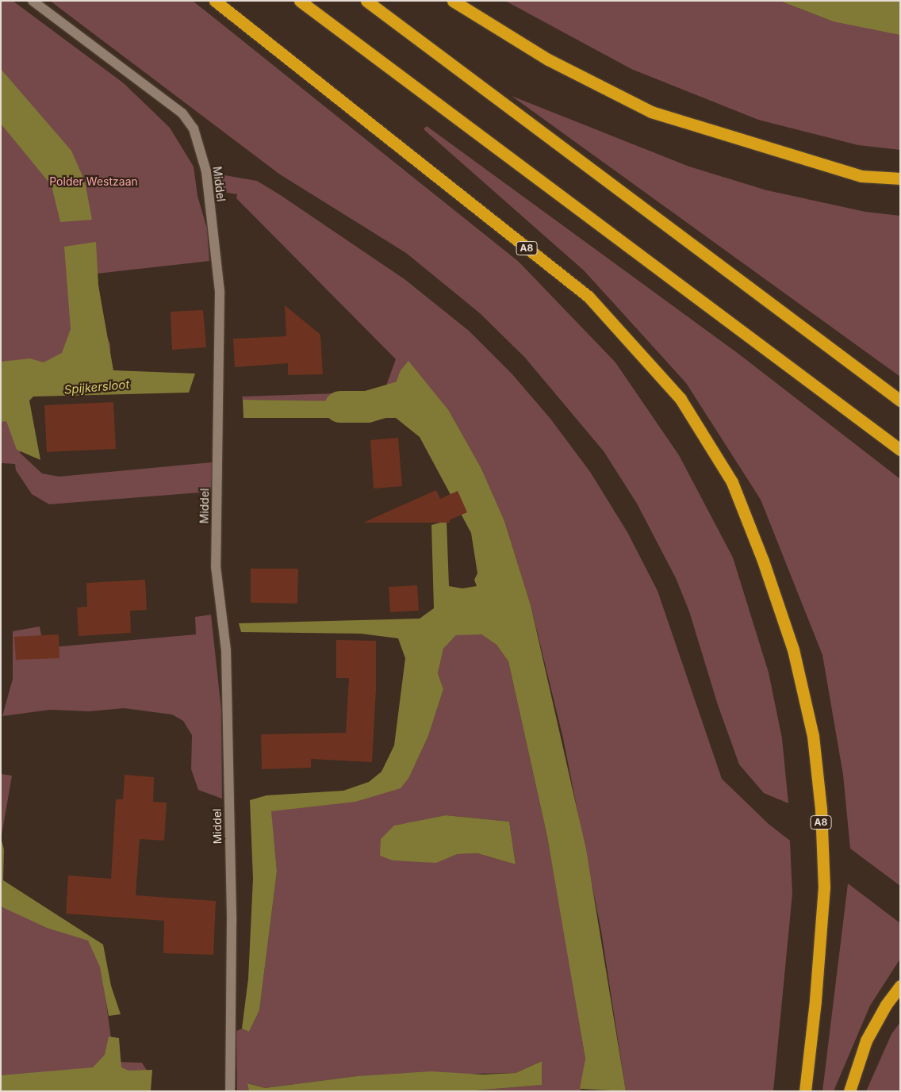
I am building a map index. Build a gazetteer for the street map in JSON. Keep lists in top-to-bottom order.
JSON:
{
  "streets": {
    "highway": ["A8"],
    "street": ["Middel"]
  },
  "water": ["Spijkersloot"],
  "parks": ["Polder Westzaan"]
}
